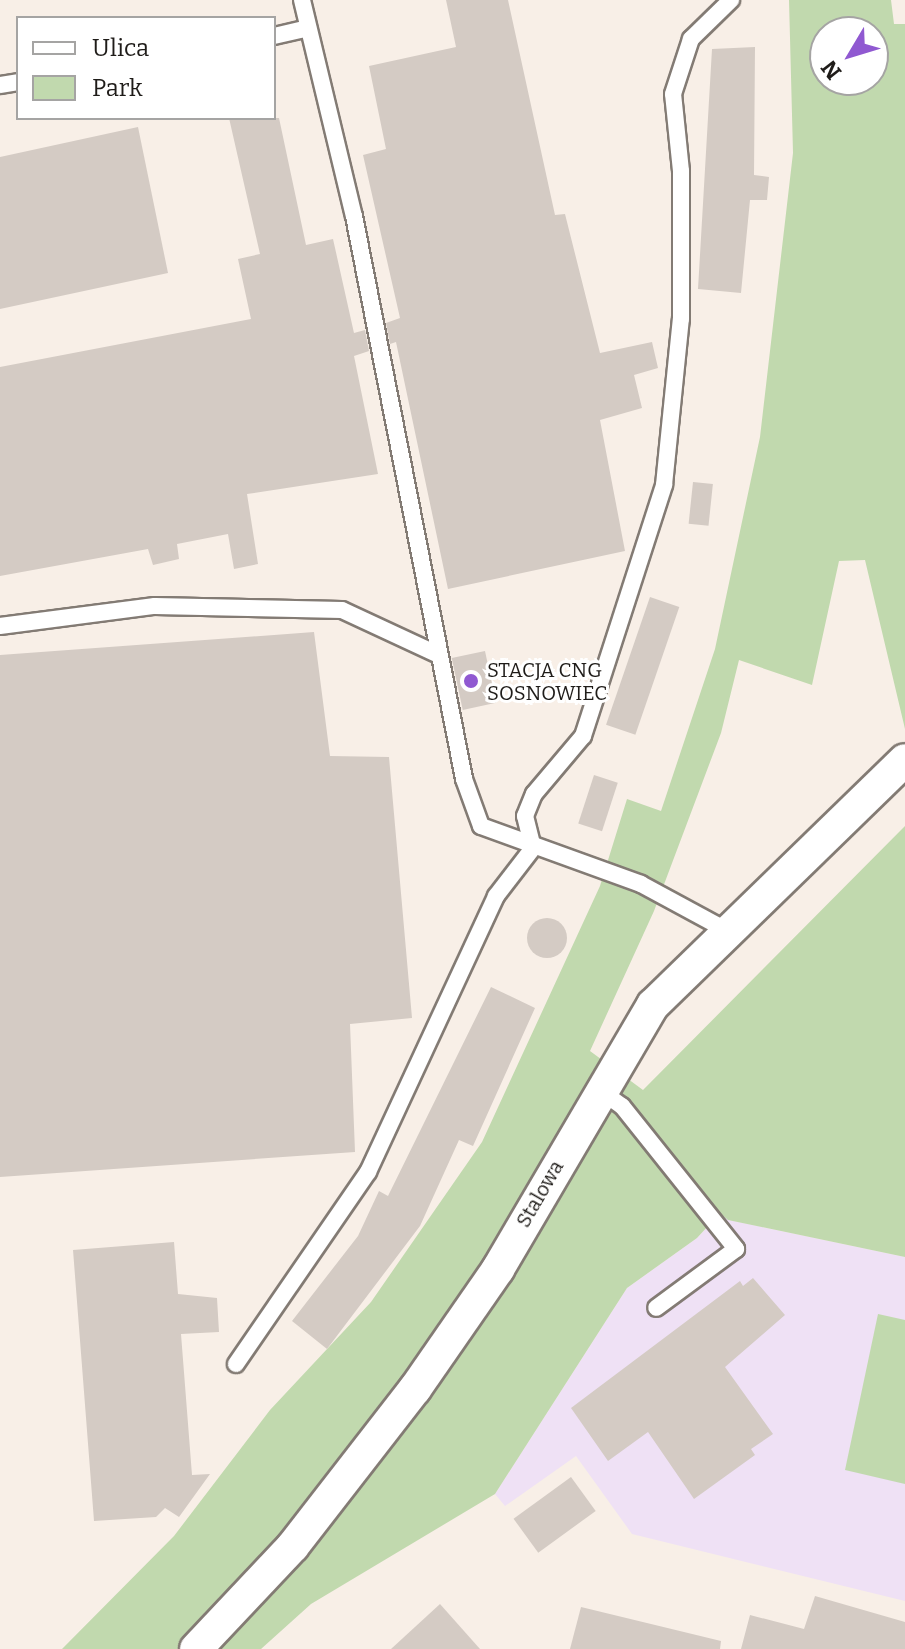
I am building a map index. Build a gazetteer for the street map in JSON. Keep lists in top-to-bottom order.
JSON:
{
  "streets": {
    "street": ["Stalowa"]
  },
  "places": ["STACJA CNG SOSNOWIEC"],
  "legend": ["Ulica", "Park"],
  "north": "bottom left"
}
